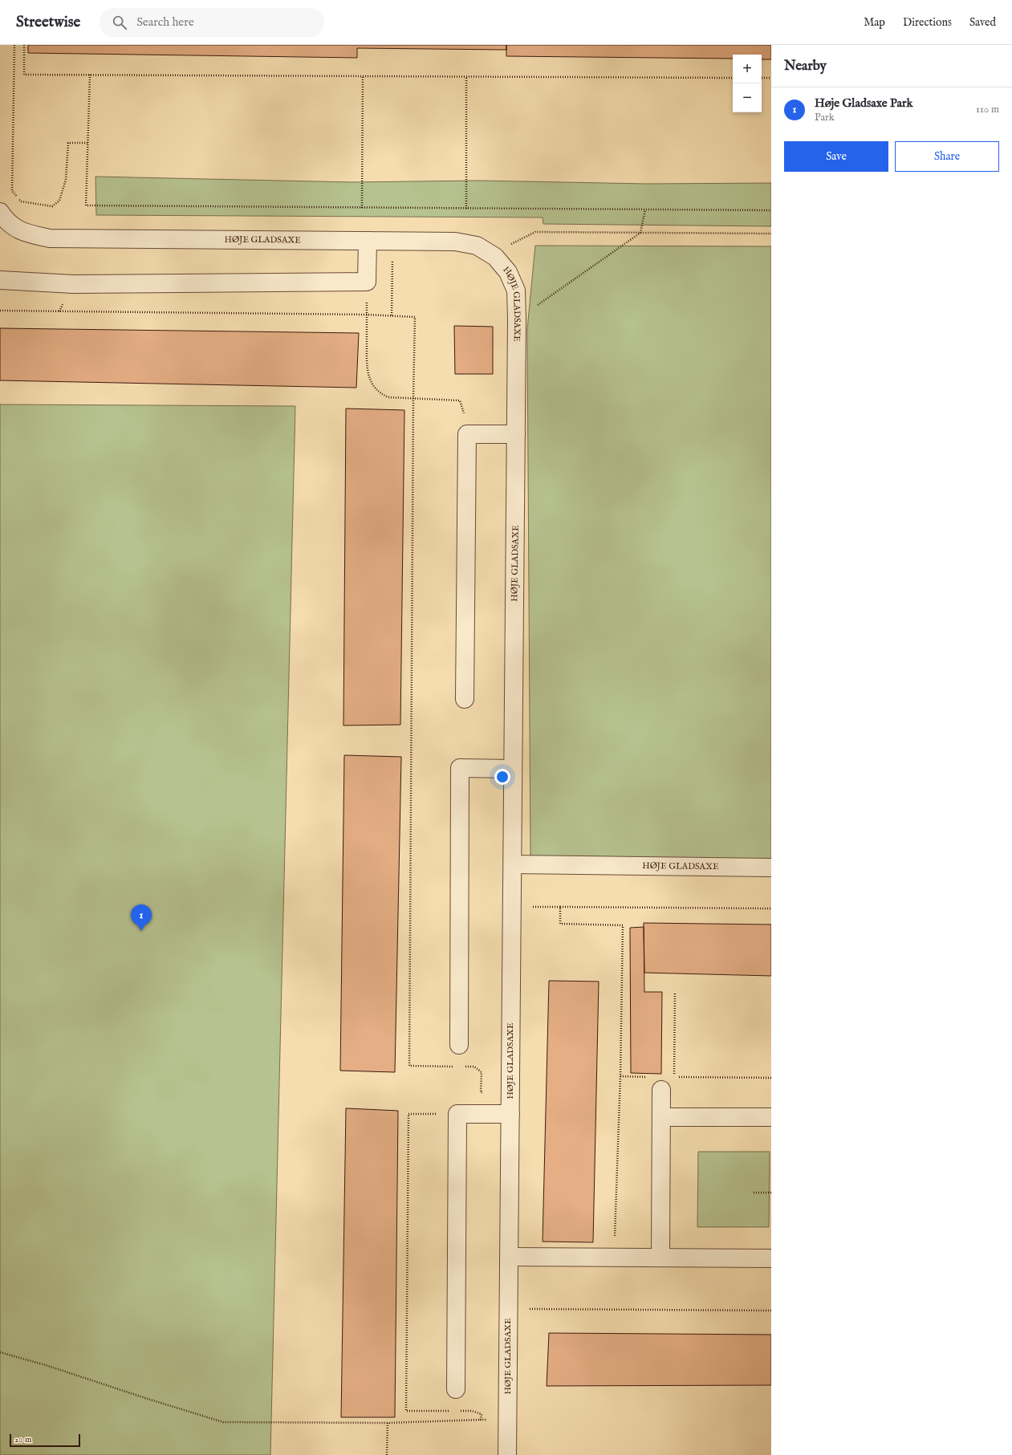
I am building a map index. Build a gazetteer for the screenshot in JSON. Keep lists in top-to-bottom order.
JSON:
{
  "streets": {
    "street": ["HØJE GLADSAXE"]
  },
  "scale_bar": "20 m",
  "page": {
    "header": "Streetwise",
    "search": "Search here",
    "nav": ["Map", "Directions", "Saved"],
    "heading": "Nearby",
    "map_buttons": ["+", "−"],
    "list": [
      {
        "mark": "1",
        "name": "Høje Gladsaxe Park",
        "note": "Park",
        "value": "110 m"
      }
    ],
    "buttons": ["Save", "Share"],
    "pins": "1",
    "scale": "20 m"
  }
}
